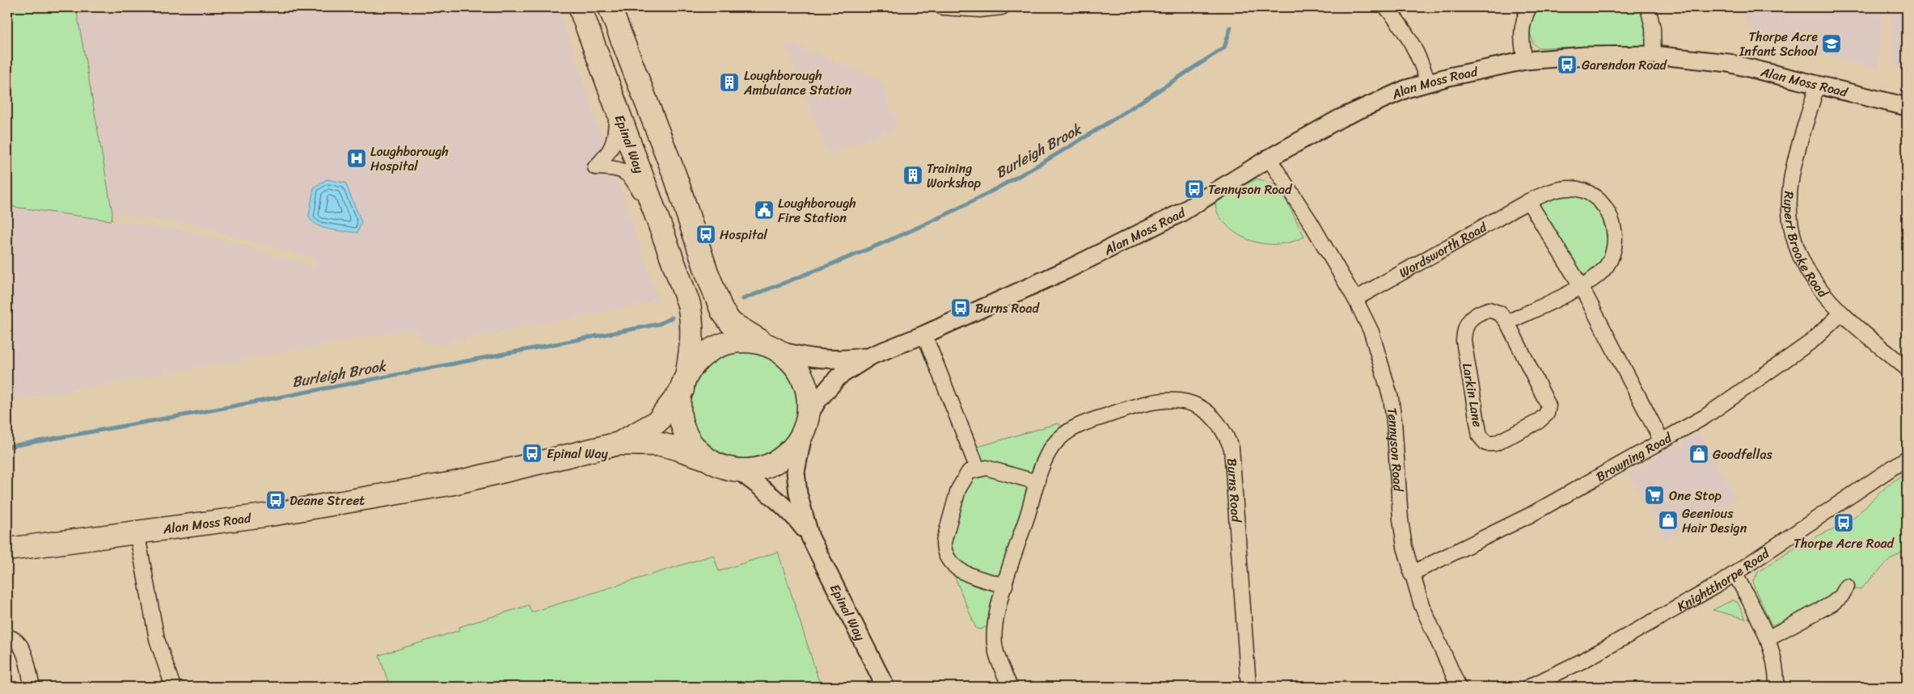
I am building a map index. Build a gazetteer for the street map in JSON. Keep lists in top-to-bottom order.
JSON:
{
  "streets": {
    "main road": ["Alan Moss Road", "Epinal Way"],
    "street": [
      "Rupert Brooke Road",
      "Wordsworth Road",
      "Larkin Lane",
      "Tennyson Road",
      "Browning Road",
      "Burns Road",
      "Knightthorpe Road"
    ]
  },
  "crossings": [
    ["Alan Moss Road", "Epinal Way"],
    ["Alan Moss Road", "Rupert Brooke Road"],
    ["Alan Moss Road", "Tennyson Road"],
    ["Rupert Brooke Road", "Browning Road"],
    ["Wordsworth Road", "Tennyson Road"],
    ["Tennyson Road", "Browning Road"]
  ],
  "water": ["Burleigh Brook"],
  "places": {
    "school or university": ["Thorpe Acre Infant School"],
    "bus stop": [
      "Garendon Road",
      "Tennyson Road",
      "Hospital",
      "Burns Road",
      "Epinal Way",
      "Deane Street",
      "Thorpe Acre Road"
    ],
    "building": ["Loughborough Ambulance Station", "Training Workshop"],
    "hospital": ["Loughborough Hospital"],
    "public building": ["Loughborough Fire Station"],
    "shop": ["Goodfellas", "Geenious Hair Design"],
    "supermarket": ["One Stop"]
  }
}
